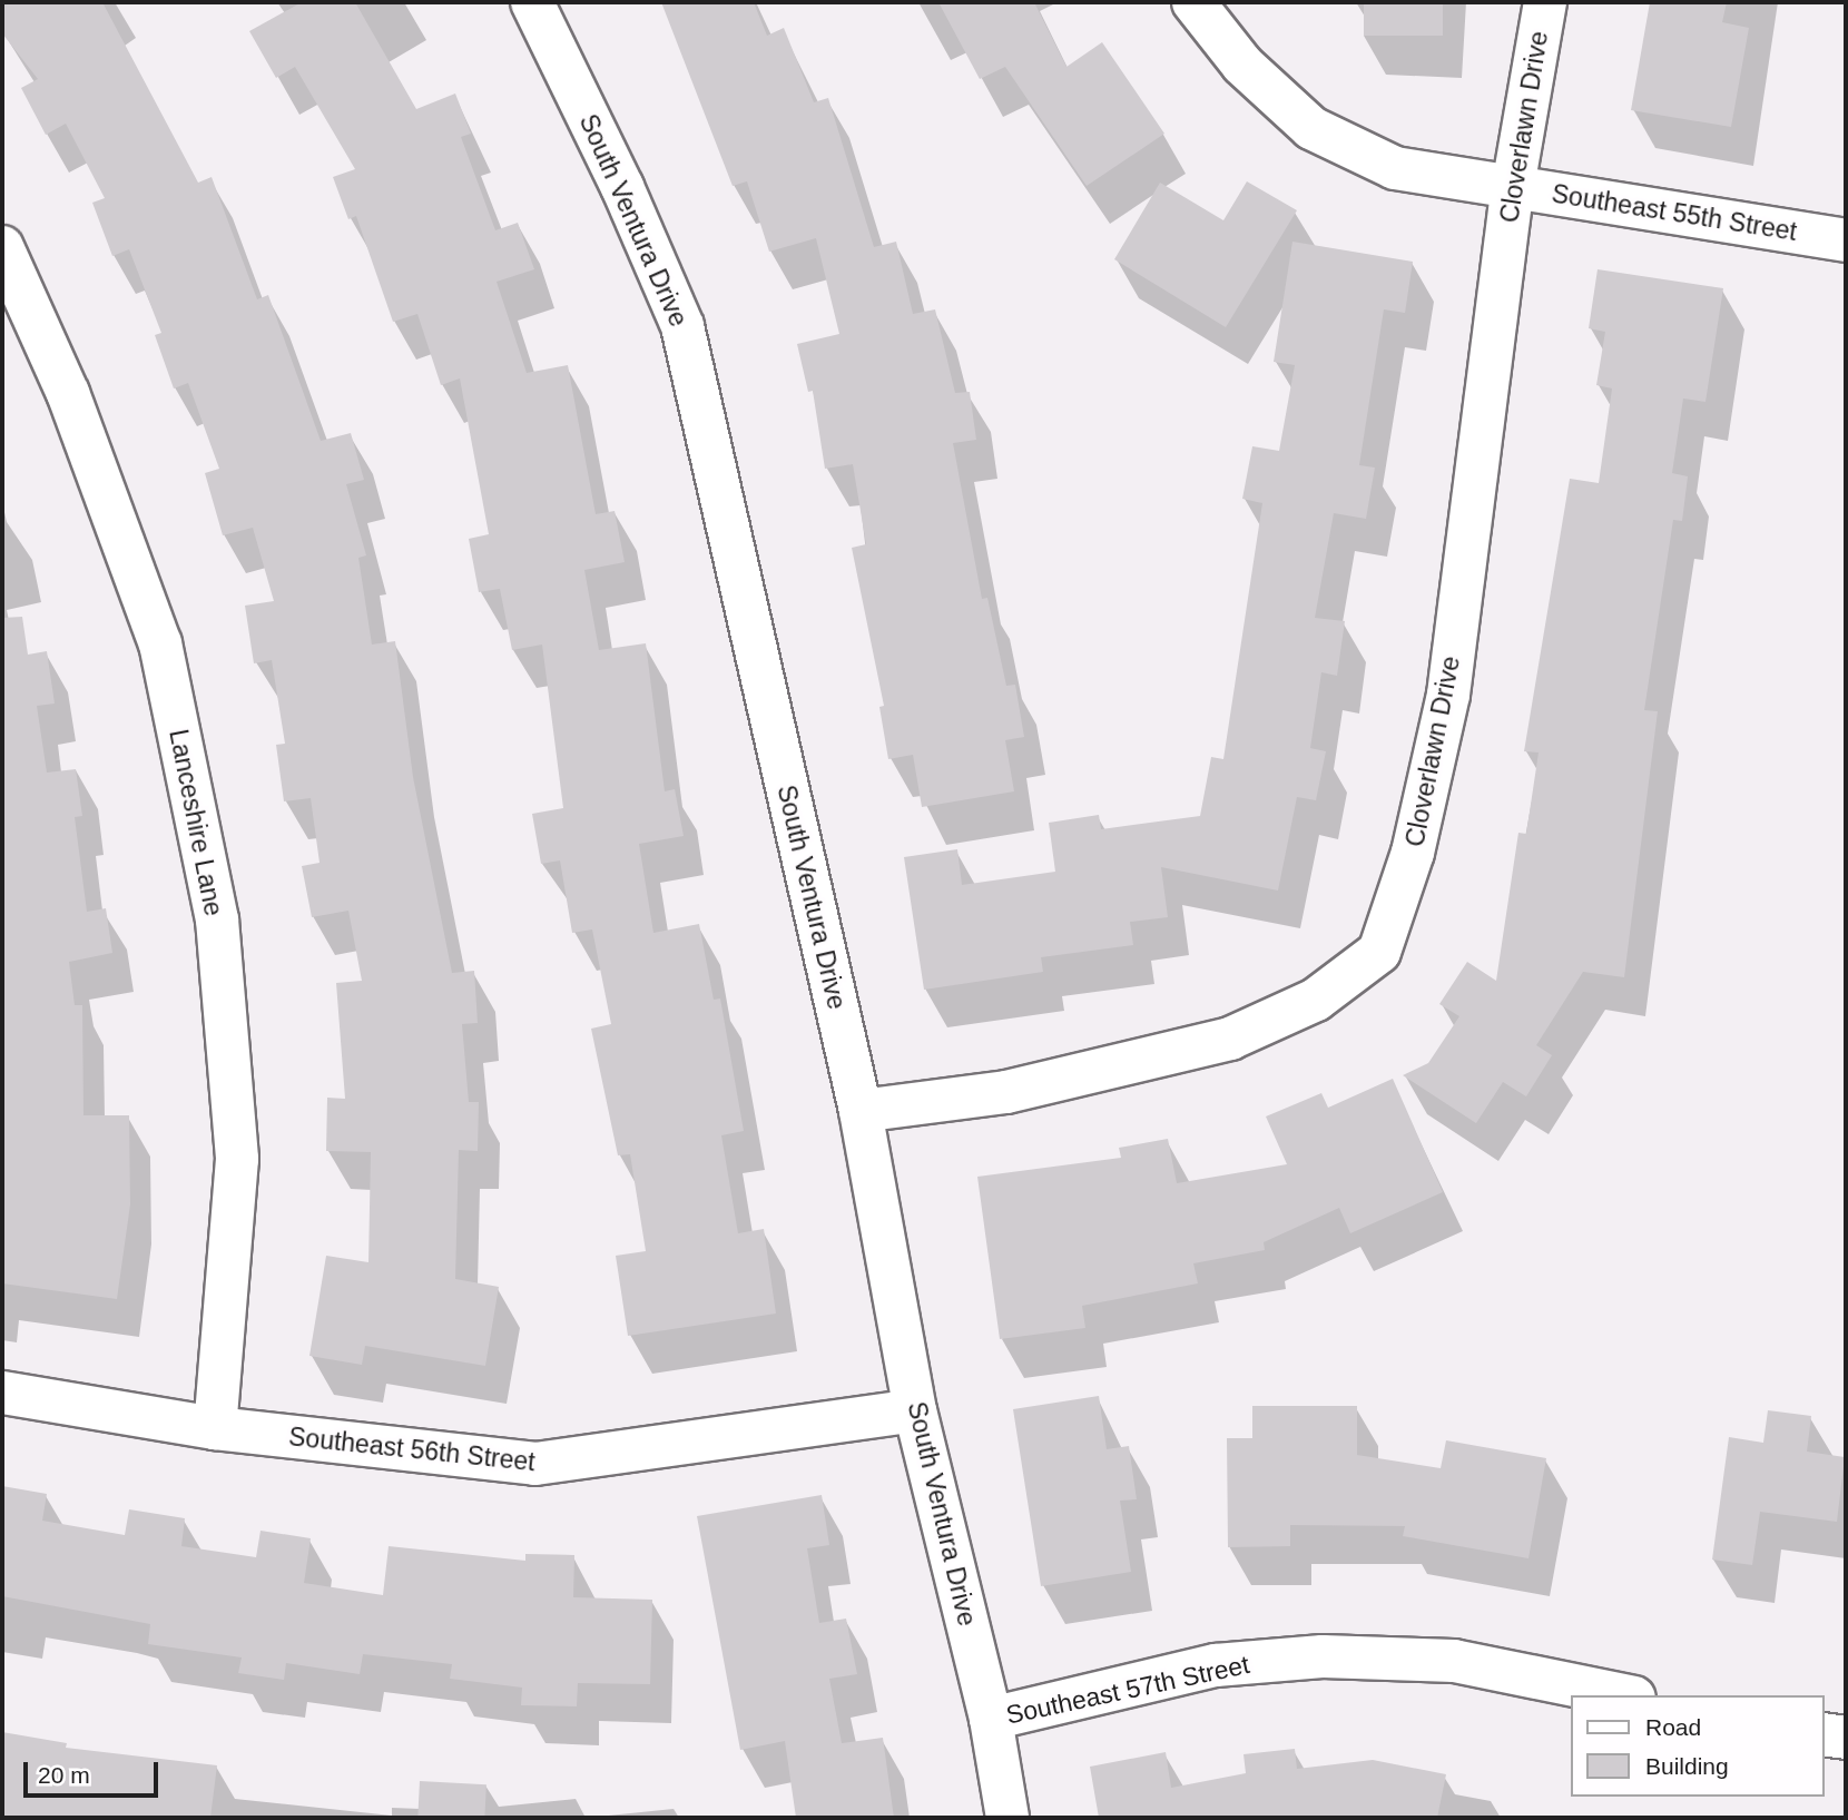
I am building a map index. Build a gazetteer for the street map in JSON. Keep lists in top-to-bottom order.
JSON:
{
  "streets": {
    "street": [
      "Cloverlawn Drive",
      "Southeast 55th Street",
      "South Ventura Drive",
      "Lanceshire Lane",
      "Southeast 56th Street",
      "Southeast 57th Street"
    ]
  },
  "crossings": [
    ["Cloverlawn Drive", "Southeast 55th Street"],
    ["Cloverlawn Drive", "South Ventura Drive"],
    ["South Ventura Drive", "Southeast 56th Street"],
    ["South Ventura Drive", "Southeast 57th Street"],
    ["Lanceshire Lane", "Southeast 56th Street"]
  ],
  "legend": ["Road", "Building"],
  "scale_bar": "20 m"
}
